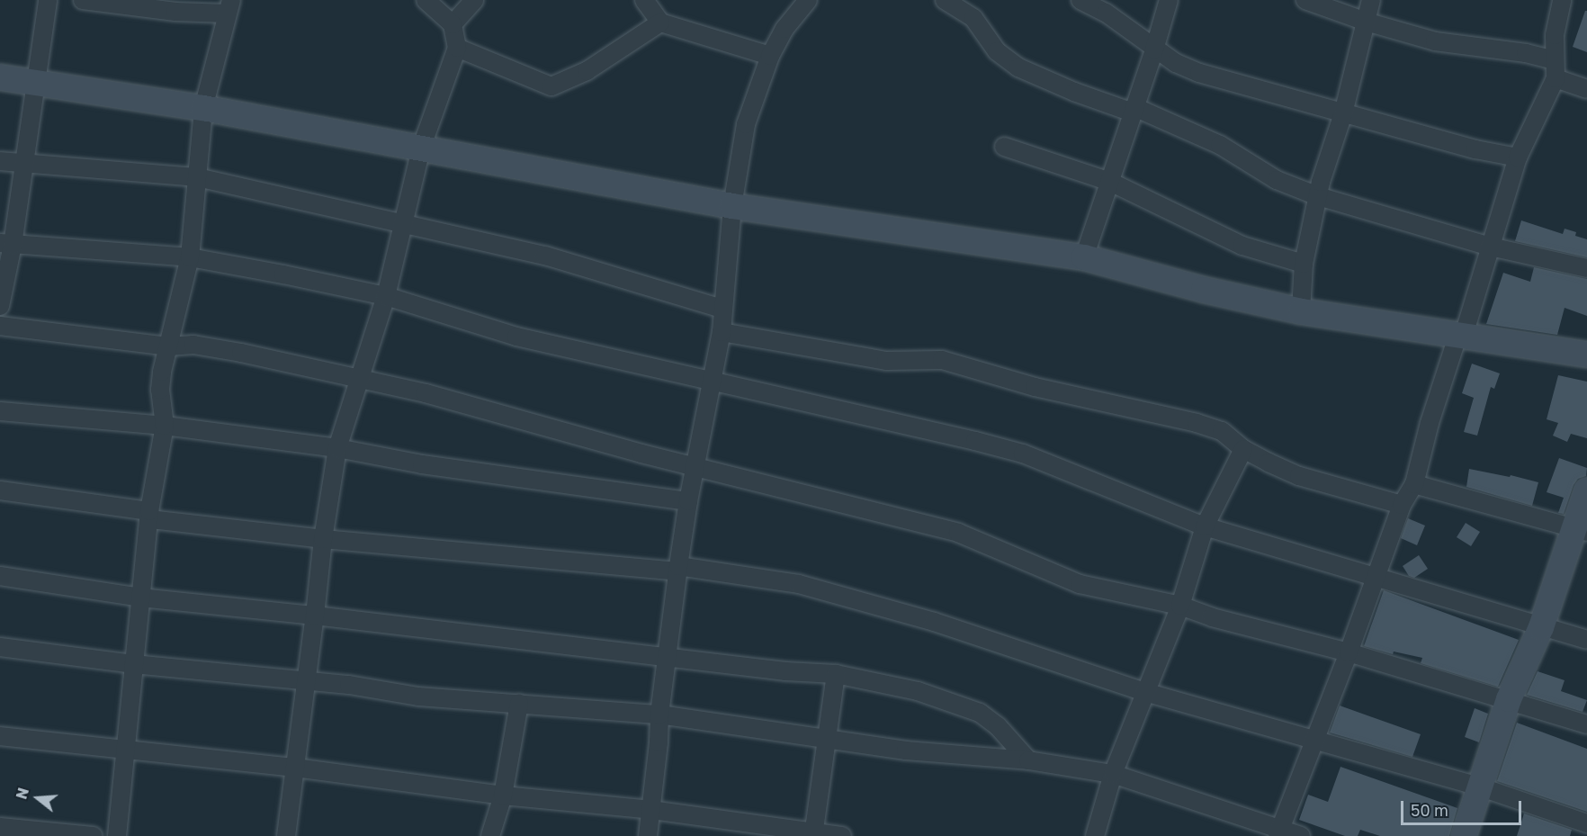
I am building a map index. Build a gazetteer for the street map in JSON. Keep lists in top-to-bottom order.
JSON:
{
  "scale_bar": "50 m",
  "north": "left"
}
